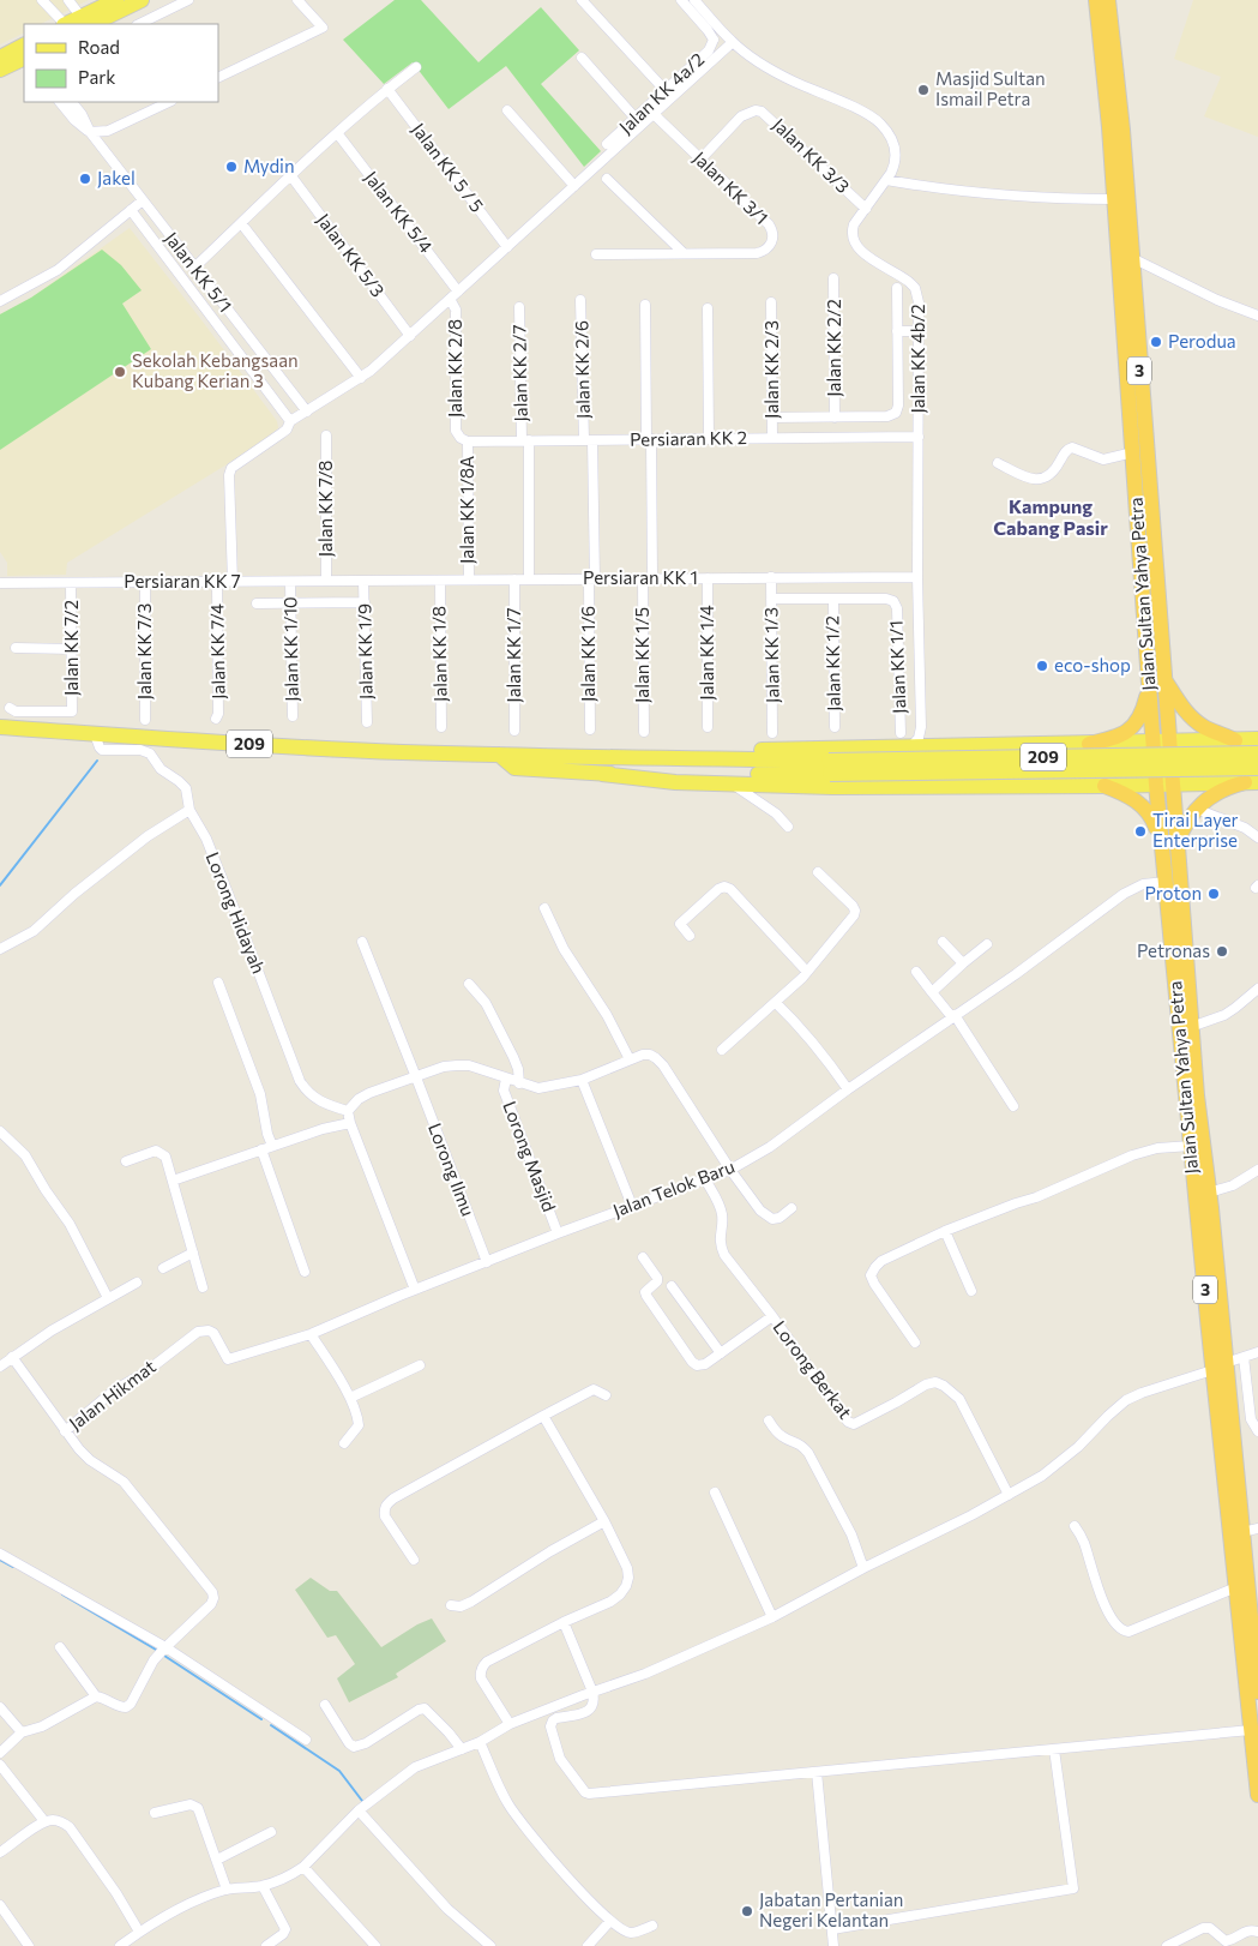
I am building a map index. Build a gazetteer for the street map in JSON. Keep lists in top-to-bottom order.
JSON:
{
  "streets": {
    "highway": ["3", "Jalan Sultan Yahya Petra"],
    "main road": ["209"],
    "street": [
      "Jalan KK 4a/2",
      "Jalan KK 3/3",
      "Jalan KK 5 / 5",
      "Jalan KK 3/1",
      "Jalan KK 5/4",
      "Jalan KK 5/3",
      "Jalan KK 5/1",
      "Jalan KK 2/2",
      "Jalan KK 4b/2",
      "Jalan KK 2/8",
      "Jalan KK 2/6",
      "Jalan KK 2/3",
      "Jalan KK 2/7",
      "Persiaran KK 2",
      "Jalan KK 7/8",
      "Jalan KK 1/8A",
      "Persiaran KK 1",
      "Persiaran KK 7",
      "Jalan KK 7/2",
      "Jalan KK 1/10",
      "Jalan KK 7/3",
      "Jalan KK 7/4",
      "Jalan KK 1/9",
      "Jalan KK 1/4",
      "Jalan KK 1/8",
      "Jalan KK 1/6",
      "Jalan KK 1/7",
      "Jalan KK 1/5",
      "Jalan KK 1/3",
      "Jalan KK 1/2",
      "Jalan KK 1/1",
      "Lorong Hidayah",
      "Lorong Masjid",
      "Lorong Ilmu",
      "Jalan Telok Baru",
      "Lorong Berkat",
      "Jalan Hikmat"
    ]
  },
  "crossings": [
    ["Jalan KK 3/3", "Jalan KK 3/1"],
    ["Jalan KK 3/3", "Jalan KK 4b/2"],
    ["Jalan KK 2/2", "Persiaran KK 2"],
    ["Jalan KK 4b/2", "Persiaran KK 2"],
    ["Jalan KK 4b/2", "Persiaran KK 1"],
    ["Jalan KK 2/8", "Persiaran KK 2"],
    ["Jalan KK 2/8", "Jalan KK 1/8A"],
    ["Jalan KK 2/6", "Persiaran KK 2"],
    ["Jalan KK 2/6", "Persiaran KK 1"],
    ["Jalan KK 2/6", "Jalan KK 1/6"],
    ["Jalan KK 2/3", "Persiaran KK 2"],
    ["Jalan KK 2/7", "Persiaran KK 2"],
    ["Jalan KK 2/7", "Persiaran KK 1"],
    ["Persiaran KK 2", "Jalan KK 1/8A"],
    ["Persiaran KK 2", "Jalan KK 1/5"],
    ["Jalan KK 7/8", "Persiaran KK 7"],
    ["Jalan KK 1/8A", "Persiaran KK 1"],
    ["Persiaran KK 1", "Persiaran KK 7"],
    ["Persiaran KK 1", "Jalan KK 1/9"],
    ["Persiaran KK 1", "Jalan KK 1/4"],
    ["Persiaran KK 1", "Jalan KK 1/8"],
    ["Persiaran KK 1", "Jalan KK 1/6"],
    ["Persiaran KK 1", "Jalan KK 1/7"],
    ["Persiaran KK 1", "Jalan KK 1/5"],
    ["Persiaran KK 1", "Jalan KK 1/3"],
    ["Persiaran KK 7", "Jalan KK 7/2"],
    ["Persiaran KK 7", "Jalan KK 1/10"],
    ["Persiaran KK 7", "Jalan KK 7/3"],
    ["Persiaran KK 7", "Jalan KK 7/4"],
    ["Persiaran KK 7", "Jalan KK 1/9"],
    ["Jalan Sultan Yahya Petra", "Jalan Telok Baru"],
    ["Jalan KK 1/2", "Jalan KK 1/1"],
    ["209", "Lorong Hidayah"],
    ["Lorong Masjid", "Jalan Telok Baru"],
    ["Lorong Ilmu", "Jalan Telok Baru"],
    ["Jalan Telok Baru", "Lorong Berkat"],
    ["Jalan Telok Baru", "Jalan Hikmat"]
  ],
  "districts": ["Kampung Cabang Pasir"],
  "places": [
    "Masjid Sultan Ismail Petra",
    "Mydin",
    "Jakel",
    "Perodua",
    "Sekolah Kebangsaan Kubang Kerian 3",
    "eco-shop",
    "Tirai Layer Enterprise",
    "Proton",
    "Petronas",
    "Jabatan Pertanian Negeri Kelantan"
  ],
  "legend": ["Road", "Park"]
}
